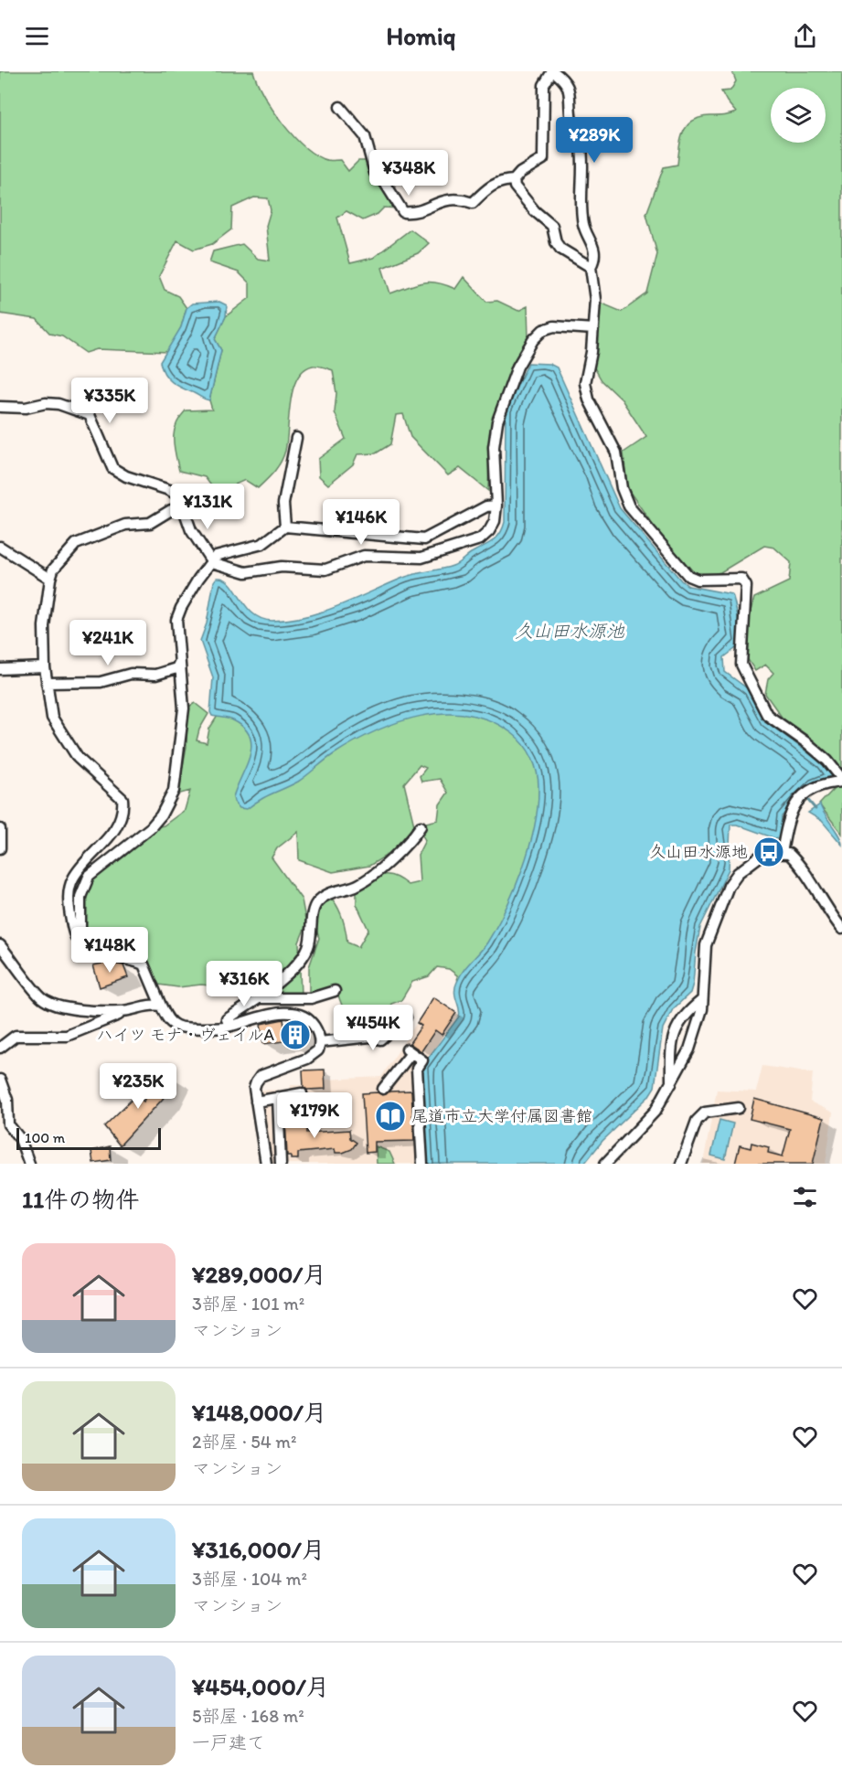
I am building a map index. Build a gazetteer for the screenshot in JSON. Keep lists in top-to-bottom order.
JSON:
{
  "water": ["久山田水源池"],
  "places": {
    "bus stop": ["久山田水源地"],
    "building": ["ハイツ モナ・ヴェイルA"],
    "library": ["尾道市立大学付属図書館"]
  },
  "scale_bar": "100 m",
  "page": {
    "header": "Homiq",
    "price": [
      "¥289K",
      "¥348K",
      "¥335K",
      "¥131K",
      "¥146K",
      "¥241K",
      "¥148K",
      "¥316K",
      "¥454K",
      "¥235K",
      "¥179K"
    ],
    "scale": "100 m",
    "heading": "11件の物件",
    "list": [
      {
        "name": "¥289,000/月",
        "note": "3部屋 · 101 m² · マンション"
      },
      {
        "name": "¥148,000/月",
        "note": "2部屋 · 54 m² · マンション"
      },
      {
        "name": "¥316,000/月",
        "note": "3部屋 · 104 m² · マンション"
      },
      {
        "name": "¥454,000/月",
        "note": "5部屋 · 168 m² · 一戸建て"
      }
    ]
  }
}
